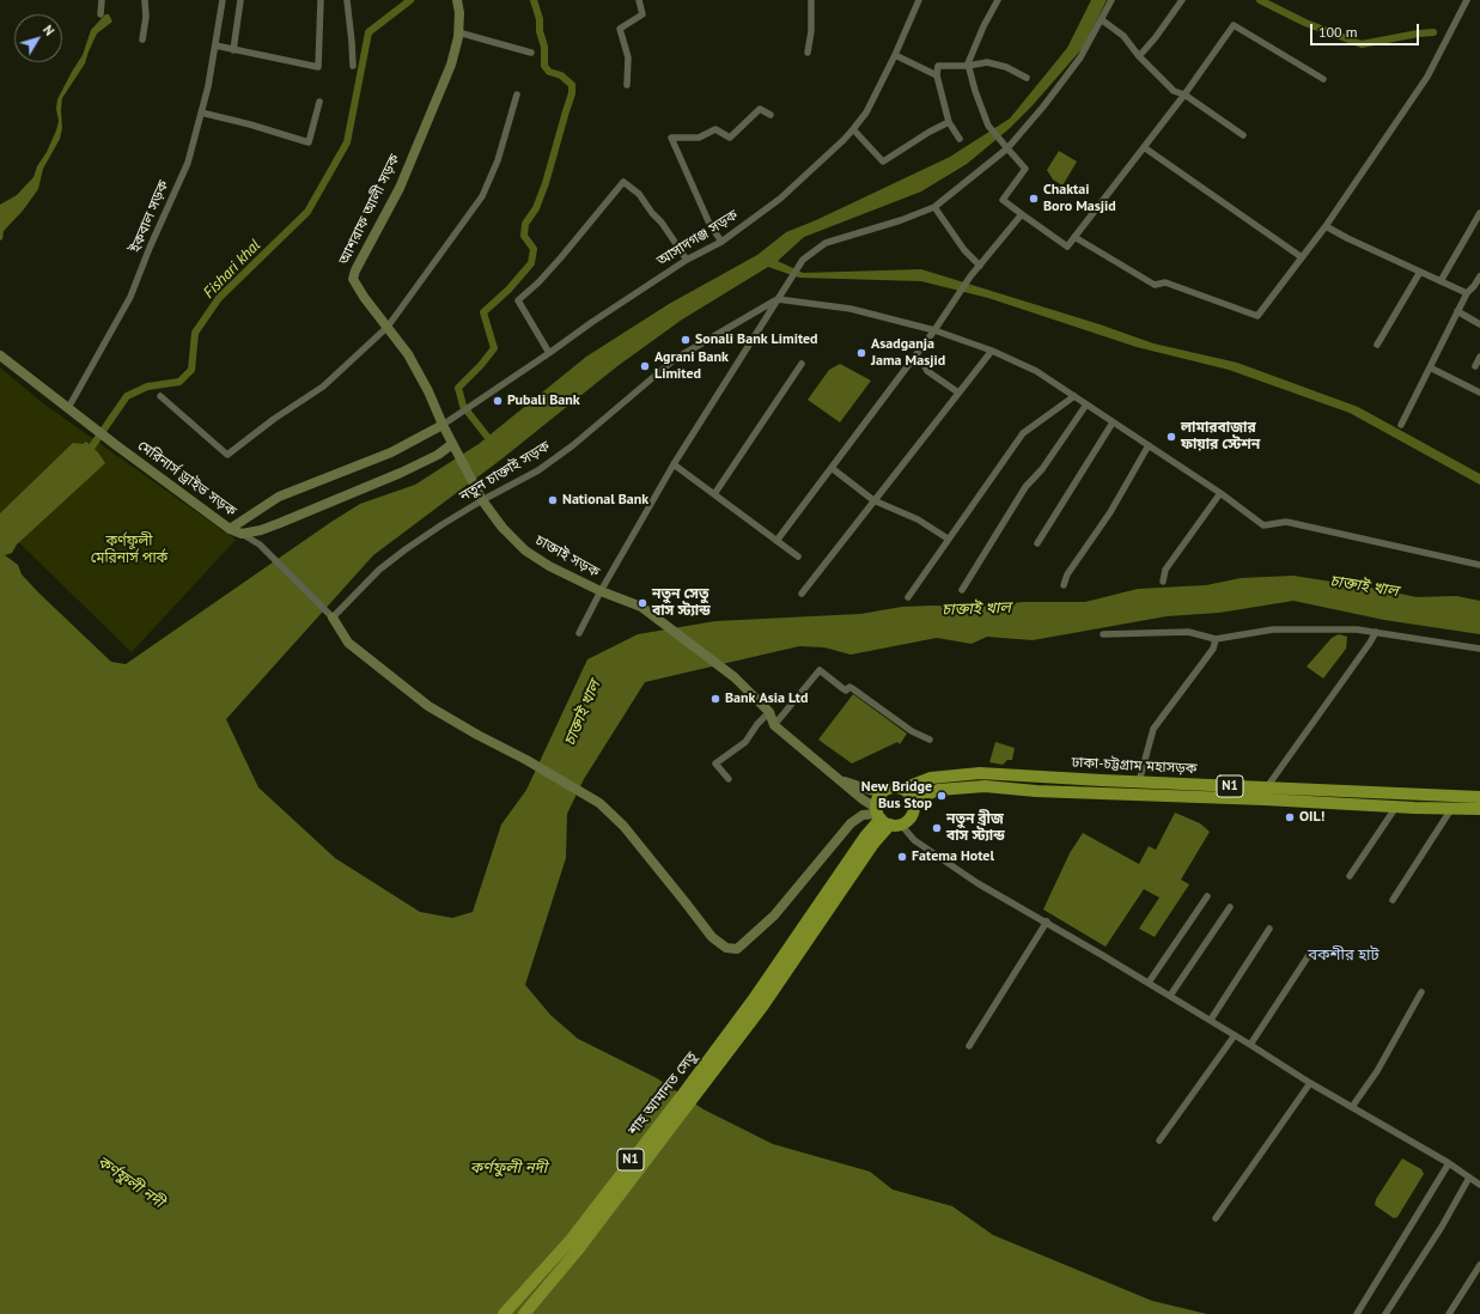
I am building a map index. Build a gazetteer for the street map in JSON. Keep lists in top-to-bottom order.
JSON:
{
  "streets": {
    "highway": ["ঢাকা-চট্টগ্রাম মহাসড়ক", "N1", "শাহ আমানত সেতু"],
    "main road": ["আশরাফ আলী সড়ক", "মেরিনার্স ড্রাইভ সড়ক", "চাক্তাই সড়ক"],
    "street": ["ইকবাল সড়ক", "আসাদগঞ্জ সড়ক", "নতুন চাক্তাই সড়ক"]
  },
  "crossings": [
    ["আশরাফ আলী সড়ক", "আসাদগঞ্জ সড়ক"],
    ["ইকবাল সড়ক", "মেরিনার্স ড্রাইভ সড়ক"],
    ["নতুন চাক্তাই সড়ক", "চাক্তাই সড়ক"],
    ["ঢাকা-চট্টগ্রাম মহাসড়ক", "N1"],
    ["ঢাকা-চট্টগ্রাম মহাসড়ক", "শাহ আমানত সেতু"],
    ["N1", "শাহ আমানত সেতু"]
  ],
  "districts": ["বকশীর হাট"],
  "water": ["Fishari khal", "চাক্তাই খাল", "কর্ণফুলী নদী"],
  "parks": ["কর্ণফুলী মেরিনার্স পার্ক"],
  "places": [
    "Chaktai Boro Masjid",
    "Sonali Bank Limited",
    "Asadganja Jama Masjid",
    "Agrani Bank Limited",
    "Pubali Bank",
    "লামারবাজার ফায়ার স্টেশন",
    "National Bank",
    "নতুন সেতু বাস স্ট্যান্ড",
    "Bank Asia Ltd",
    "New Bridge Bus Stop",
    "OIL!",
    "নতুন ব্রীজ বাস স্ট্যান্ড",
    "Fatema Hotel"
  ],
  "scale_bar": "100 m",
  "north": "top right"
}
